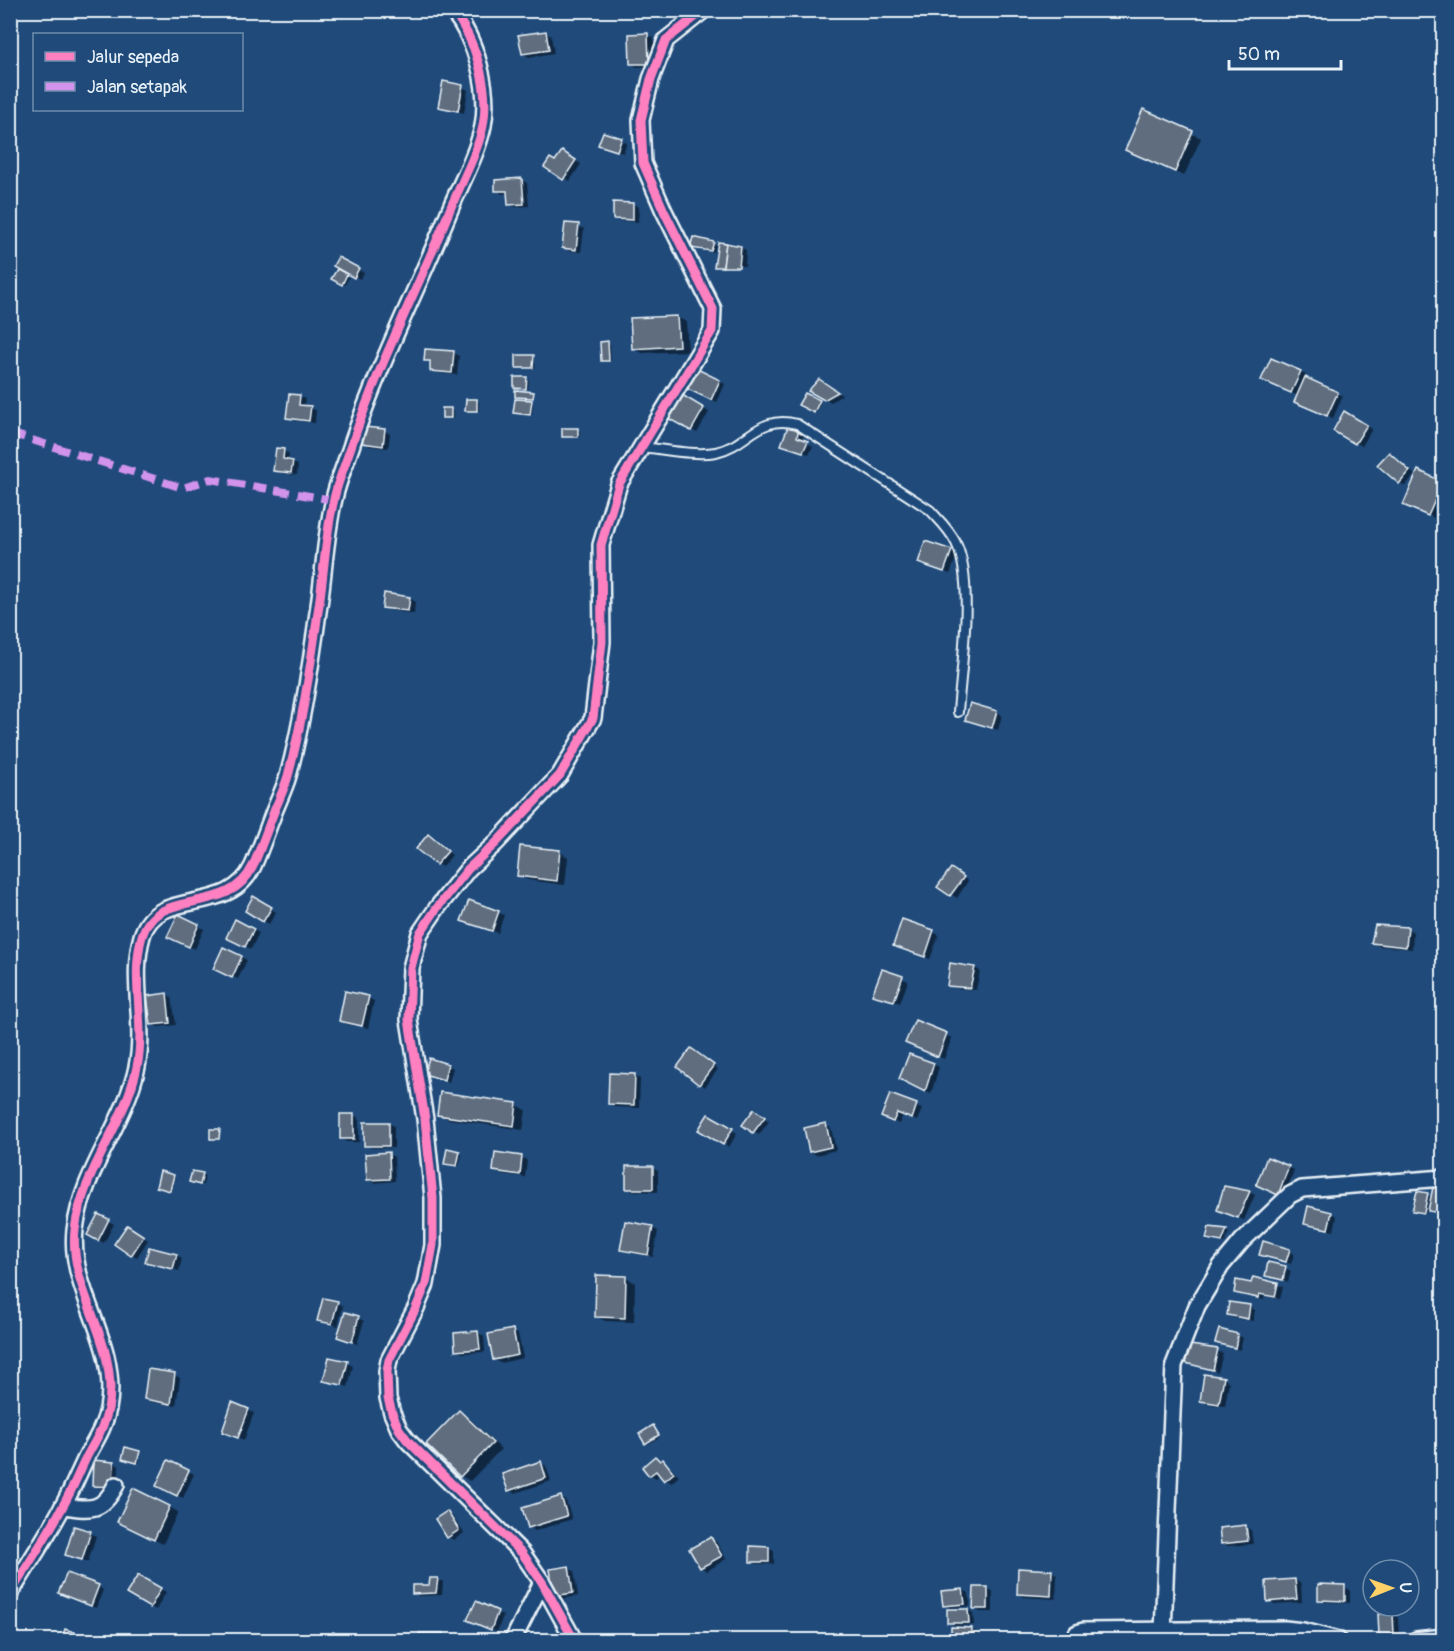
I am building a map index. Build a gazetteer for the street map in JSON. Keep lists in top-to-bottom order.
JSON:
{
  "legend": ["Jalur sepeda", "Jalan setapak"],
  "scale_bar": "50 m",
  "north": "right"
}
